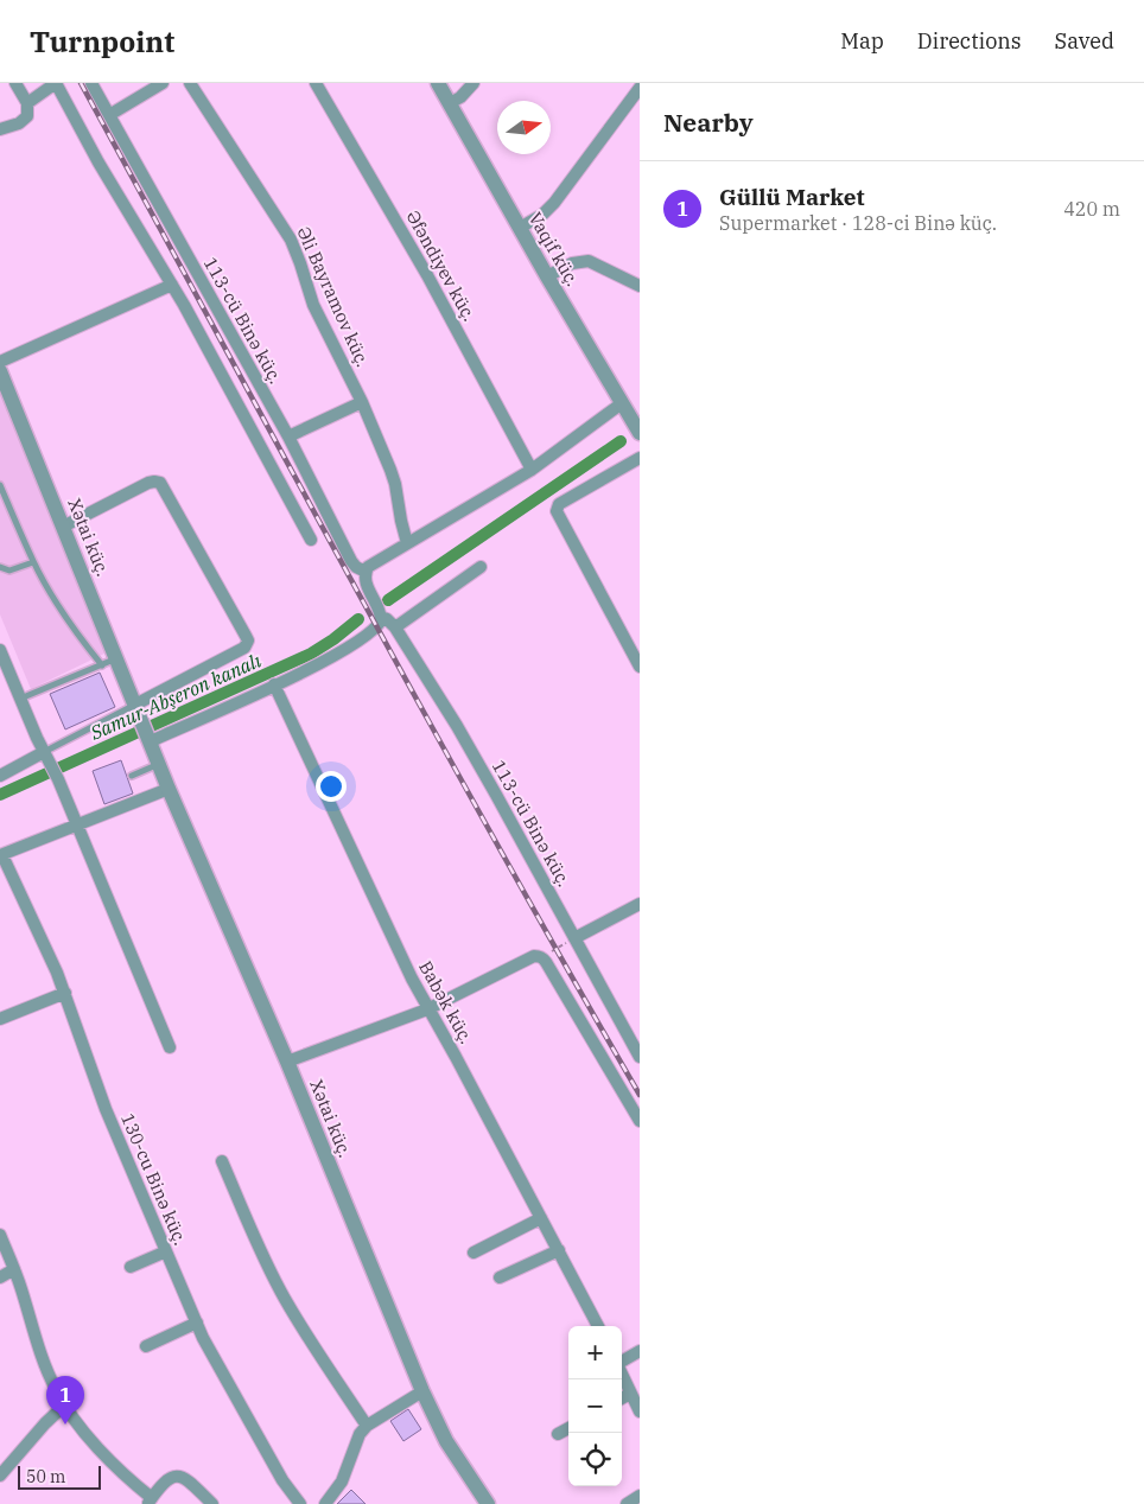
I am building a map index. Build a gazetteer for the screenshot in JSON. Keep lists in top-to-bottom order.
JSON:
{
  "streets": {
    "street": [
      "Vaqif küç.",
      "Əfəndiyev küç.",
      "Əli Bayramov küç.",
      "113-cü Binə küç.",
      "Xətai küç.",
      "Babək küç.",
      "130-cu Binə küç."
    ]
  },
  "water": ["Samur-Abşeron kanalı"],
  "scale_bar": "50 m",
  "north": "right",
  "page": {
    "header": "Turnpoint",
    "nav": ["Map", "Directions", "Saved"],
    "heading": "Nearby",
    "list": [
      {
        "mark": "1",
        "name": "Güllü Market",
        "note": "Supermarket · 128-ci Binə küç.",
        "value": "420 m"
      }
    ],
    "map_buttons": ["+", "−"],
    "pins": "1",
    "scale": "50 m"
  }
}
